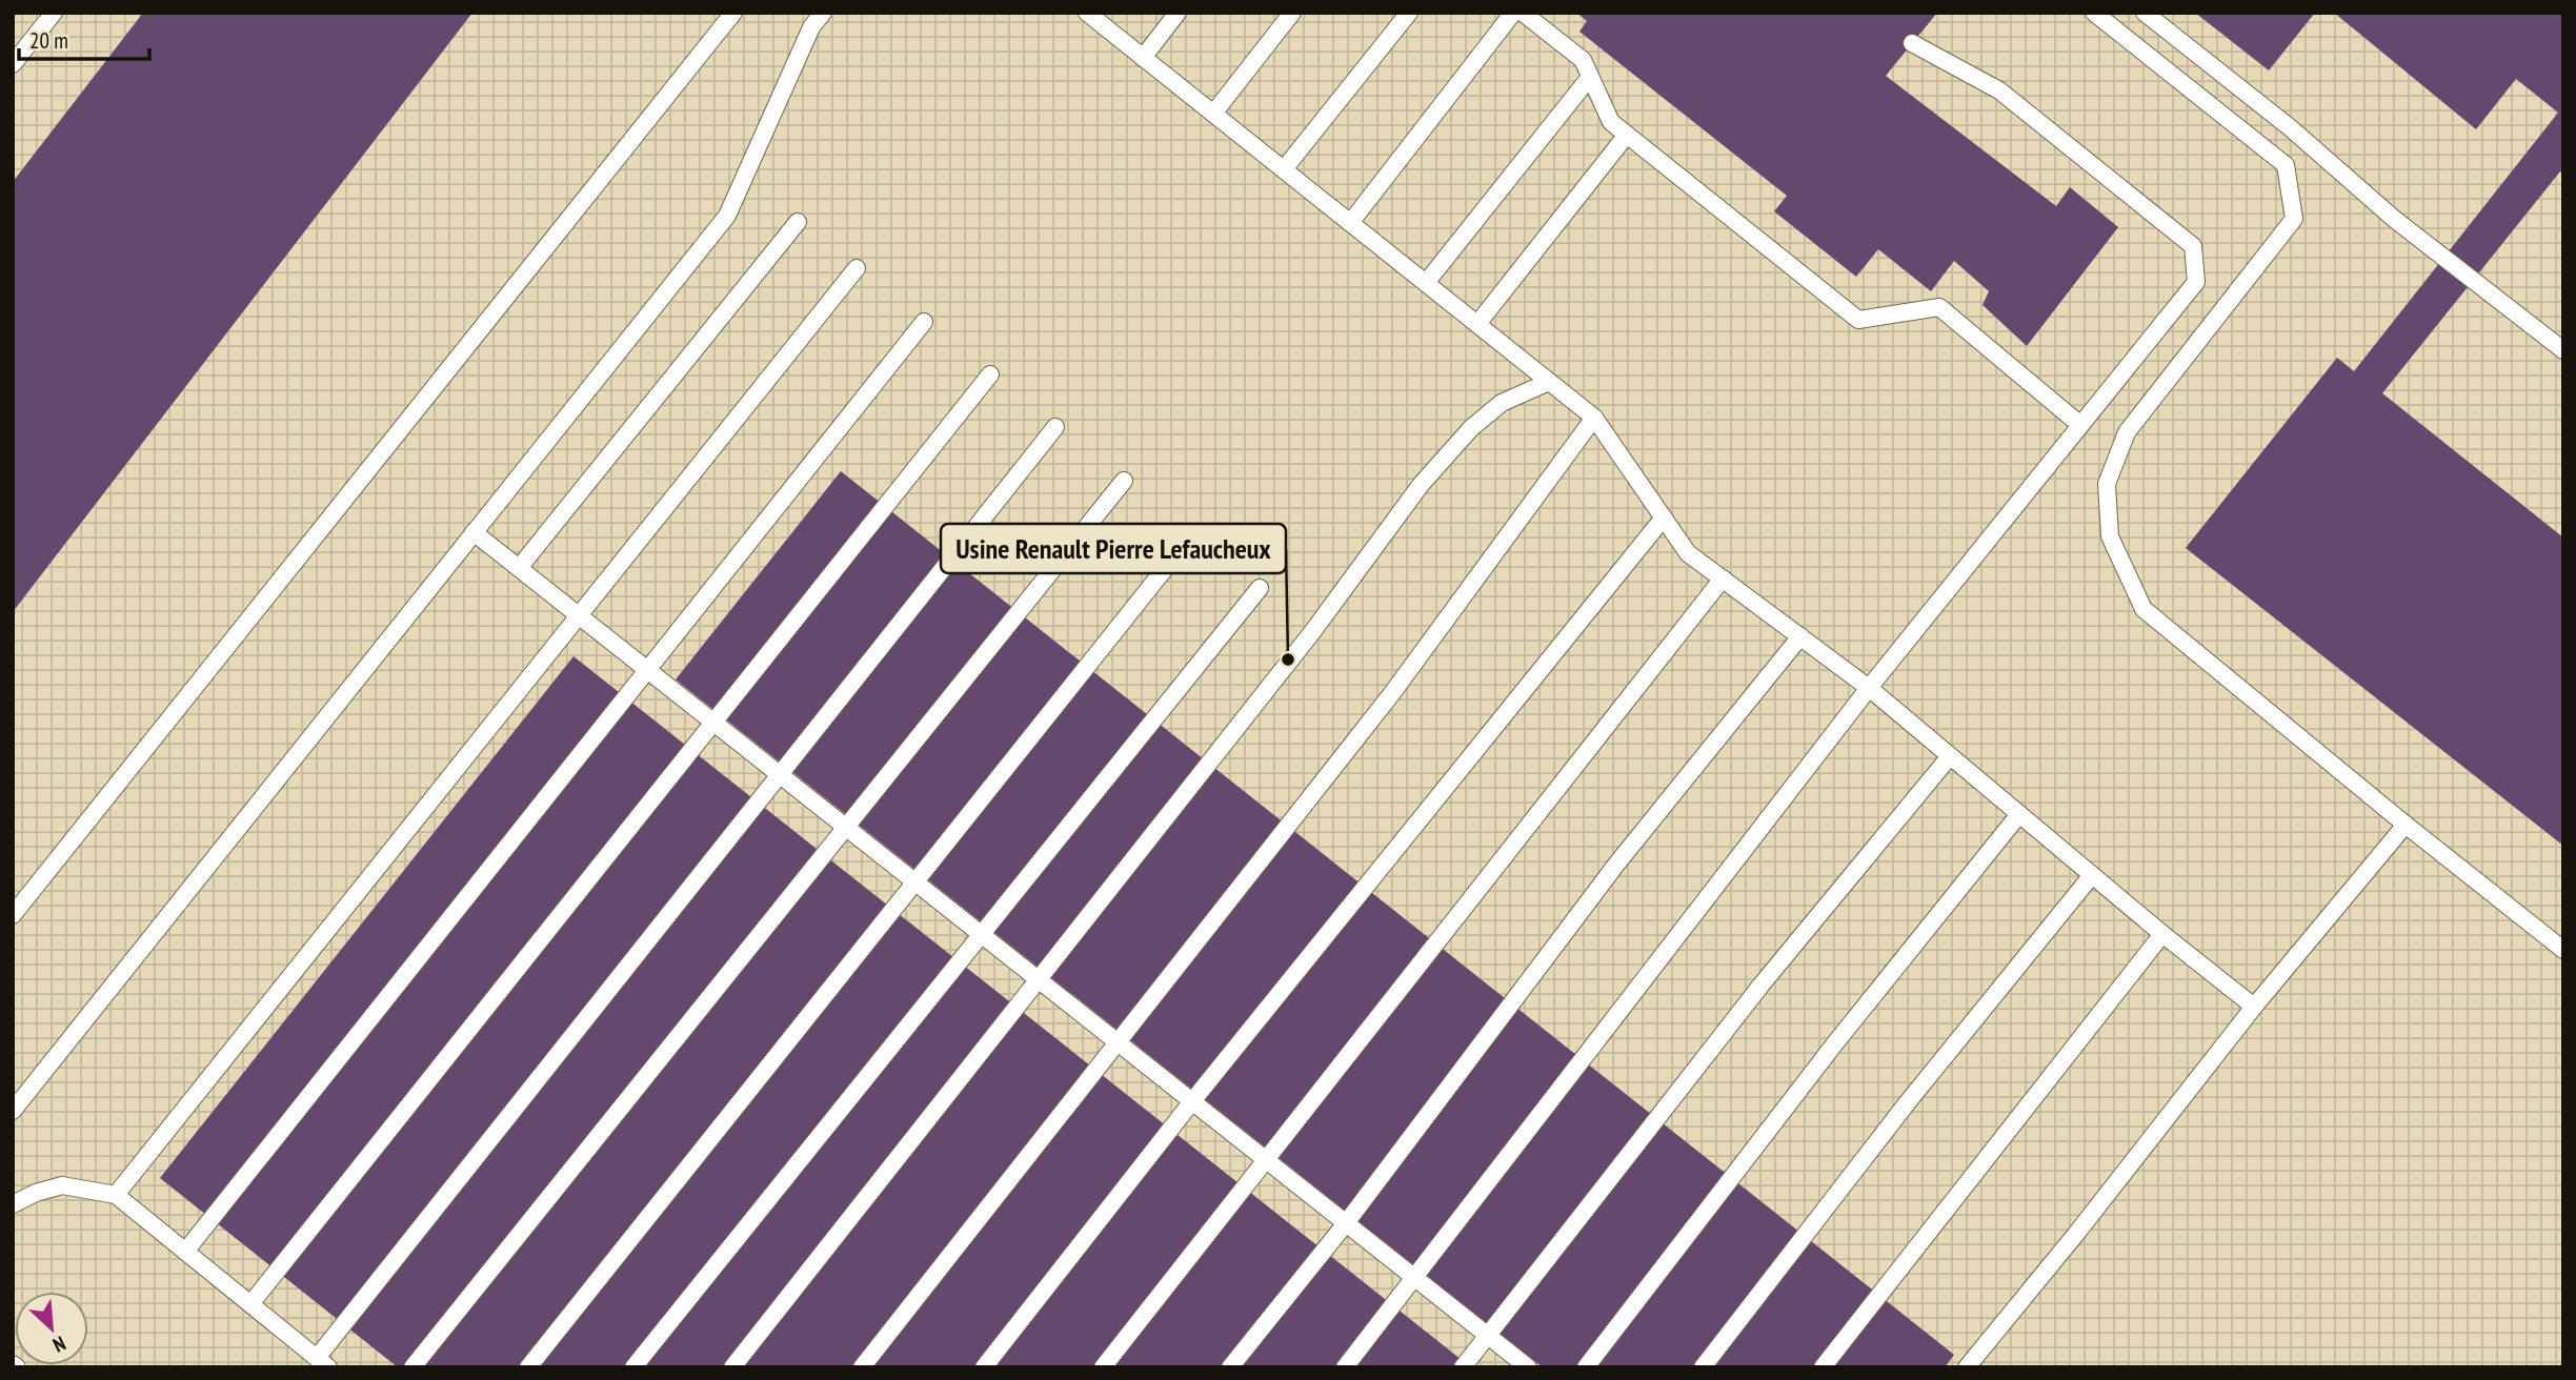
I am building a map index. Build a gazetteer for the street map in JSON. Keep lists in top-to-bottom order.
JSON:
{
  "places": ["Usine Renault Pierre Lefaucheux"],
  "scale_bar": "20 m",
  "north": "bottom right"
}
